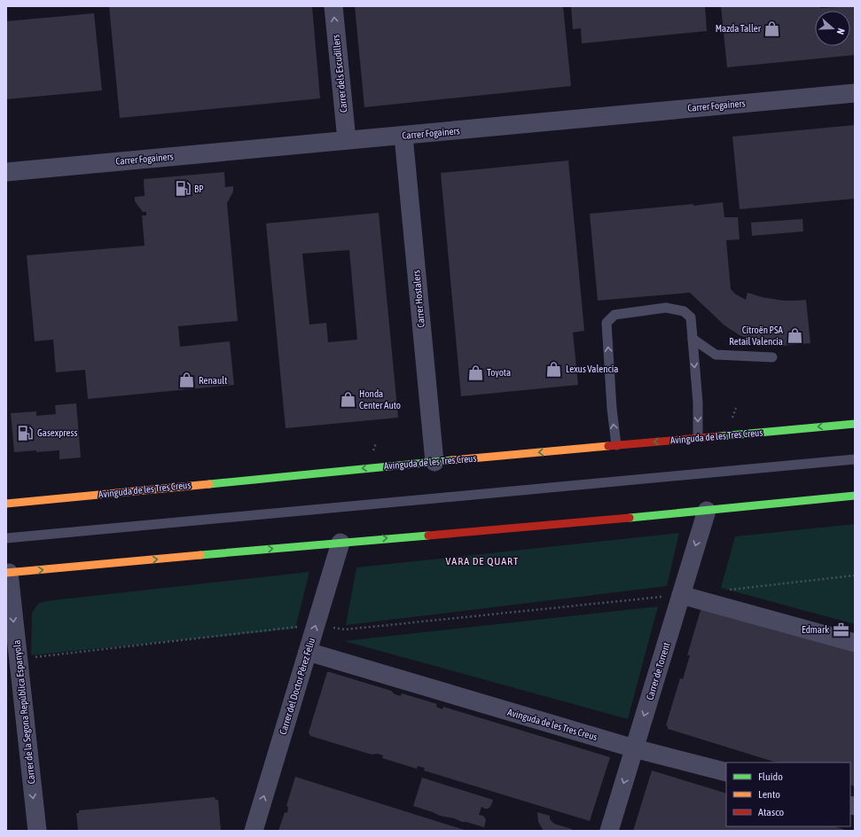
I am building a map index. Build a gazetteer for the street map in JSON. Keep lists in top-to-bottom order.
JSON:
{
  "streets": {
    "main road": ["Avinguda de les Tres Creus"],
    "street": [
      "Carrer dels Escudillers",
      "Carrer Fogainers",
      "Carrer Hostalers",
      "Carrer de Torrent",
      "Carrer del Doctor Pérez Feliu",
      "Carrer de la Segona República Espanyola"
    ]
  },
  "crossings": [
    ["Carrer dels Escudillers", "Carrer Fogainers"],
    ["Carrer Fogainers", "Carrer Hostalers"],
    ["Carrer Hostalers", "Avinguda de les Tres Creus"],
    ["Avinguda de les Tres Creus", "Carrer de Torrent"],
    ["Avinguda de les Tres Creus", "Carrer del Doctor Pérez Feliu"]
  ],
  "one_way": [
    "Carrer dels Escudillers",
    "Carrer de Torrent",
    "Carrer del Doctor Pérez Feliu",
    "Carrer de la Segona República Espanyola"
  ],
  "districts": ["VARA DE QUART"],
  "places": {
    "shop": [
      "Mazda Taller",
      "Citroën PSA Retail Valencia",
      "Lexus Valencia",
      "Toyota",
      "Renault",
      "Honda Center Auto"
    ],
    "fuel station": ["BP", "Gasexpress"],
    "office": ["Edmark"]
  },
  "legend": ["Fluido", "Lento", "Atasco"],
  "north": "right"
}
